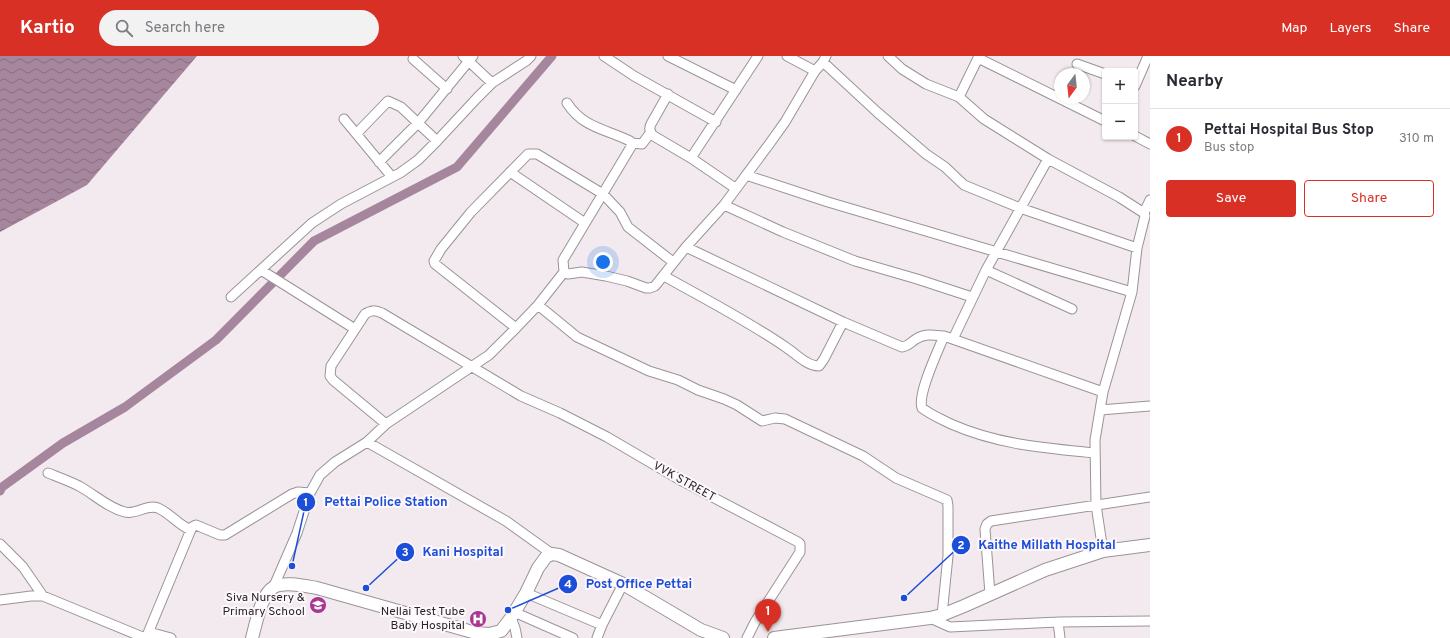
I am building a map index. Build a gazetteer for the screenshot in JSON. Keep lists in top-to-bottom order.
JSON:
{
  "streets": {
    "street": ["VVK STREET"]
  },
  "places": {
    "other": [
      "Pettai Police Station",
      "Kani Hospital",
      "Kaithe Millath Hospital",
      "Post Office Pettai"
    ],
    "school or university": ["Siva Nursery & Primary School"],
    "hospital": ["Nellai Test Tube Baby Hospital"]
  },
  "north": "bottom",
  "page": {
    "header": "Kartio",
    "search": "Search here",
    "nav": ["Map", "Layers", "Share"],
    "heading": "Nearby",
    "map_buttons": ["+", "−"],
    "list": [
      {
        "mark": "1",
        "name": "Pettai Hospital Bus Stop",
        "note": "Bus stop",
        "value": "310 m"
      }
    ],
    "buttons": ["Save", "Share"],
    "pins": "1"
  }
}
